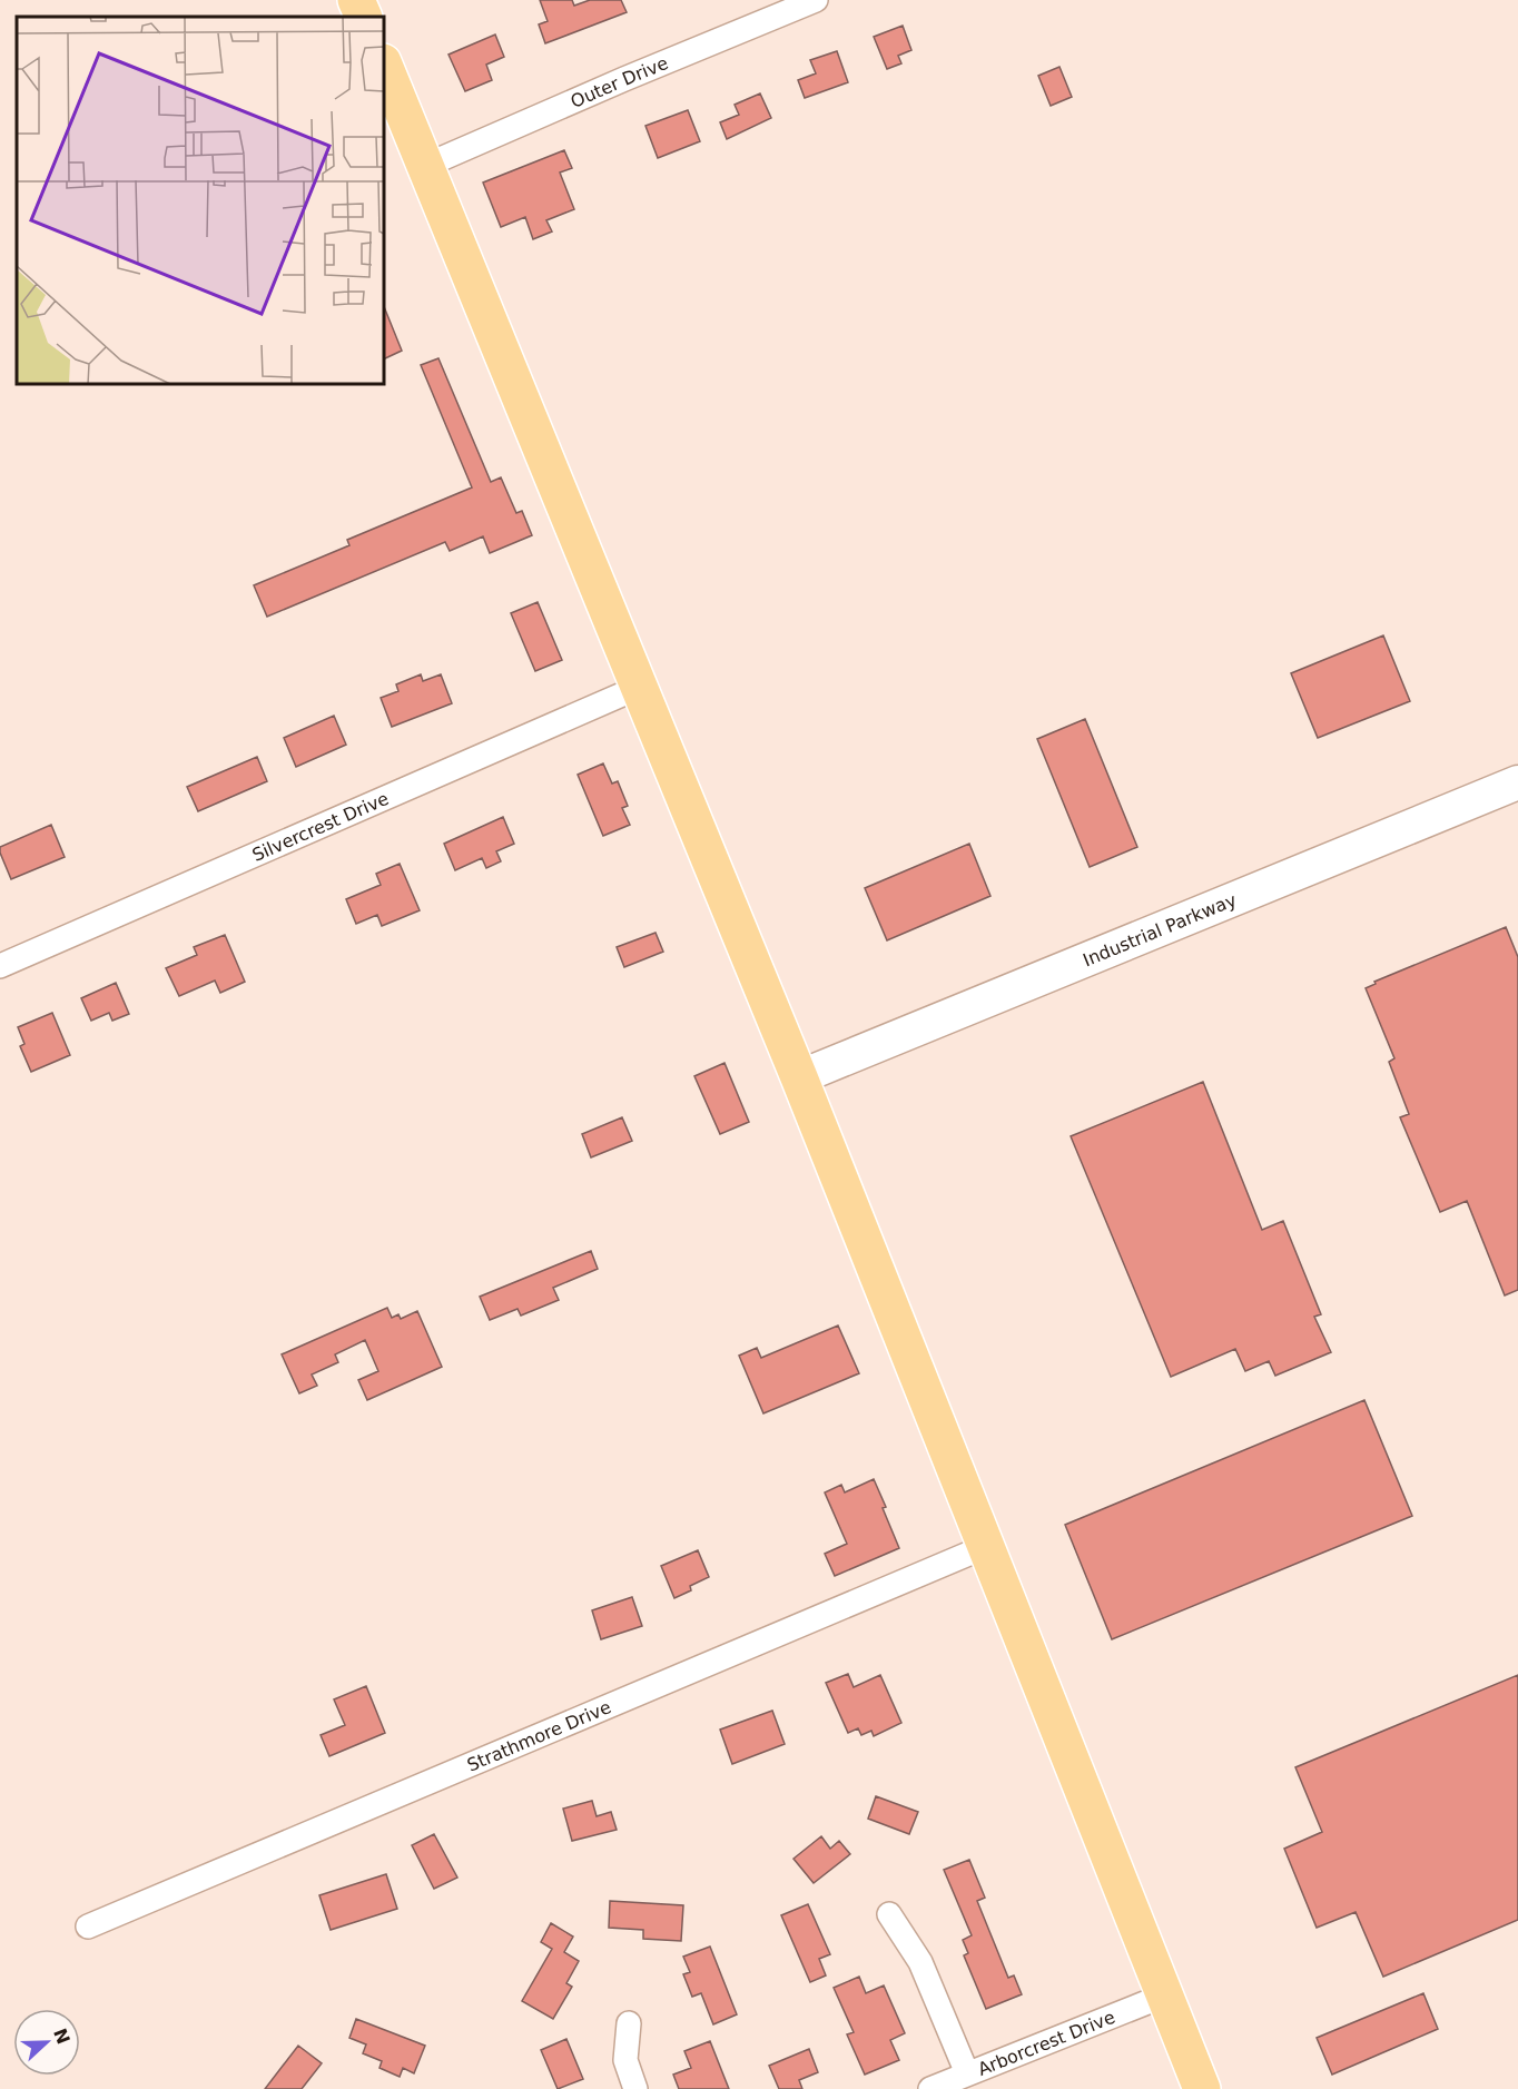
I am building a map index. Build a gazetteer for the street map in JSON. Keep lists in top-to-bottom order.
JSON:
{
  "streets": {
    "street": [
      "Outer Drive",
      "Silvercrest Drive",
      "Industrial Parkway",
      "Strathmore Drive",
      "Arborcrest Drive"
    ]
  },
  "north": "right"
}
